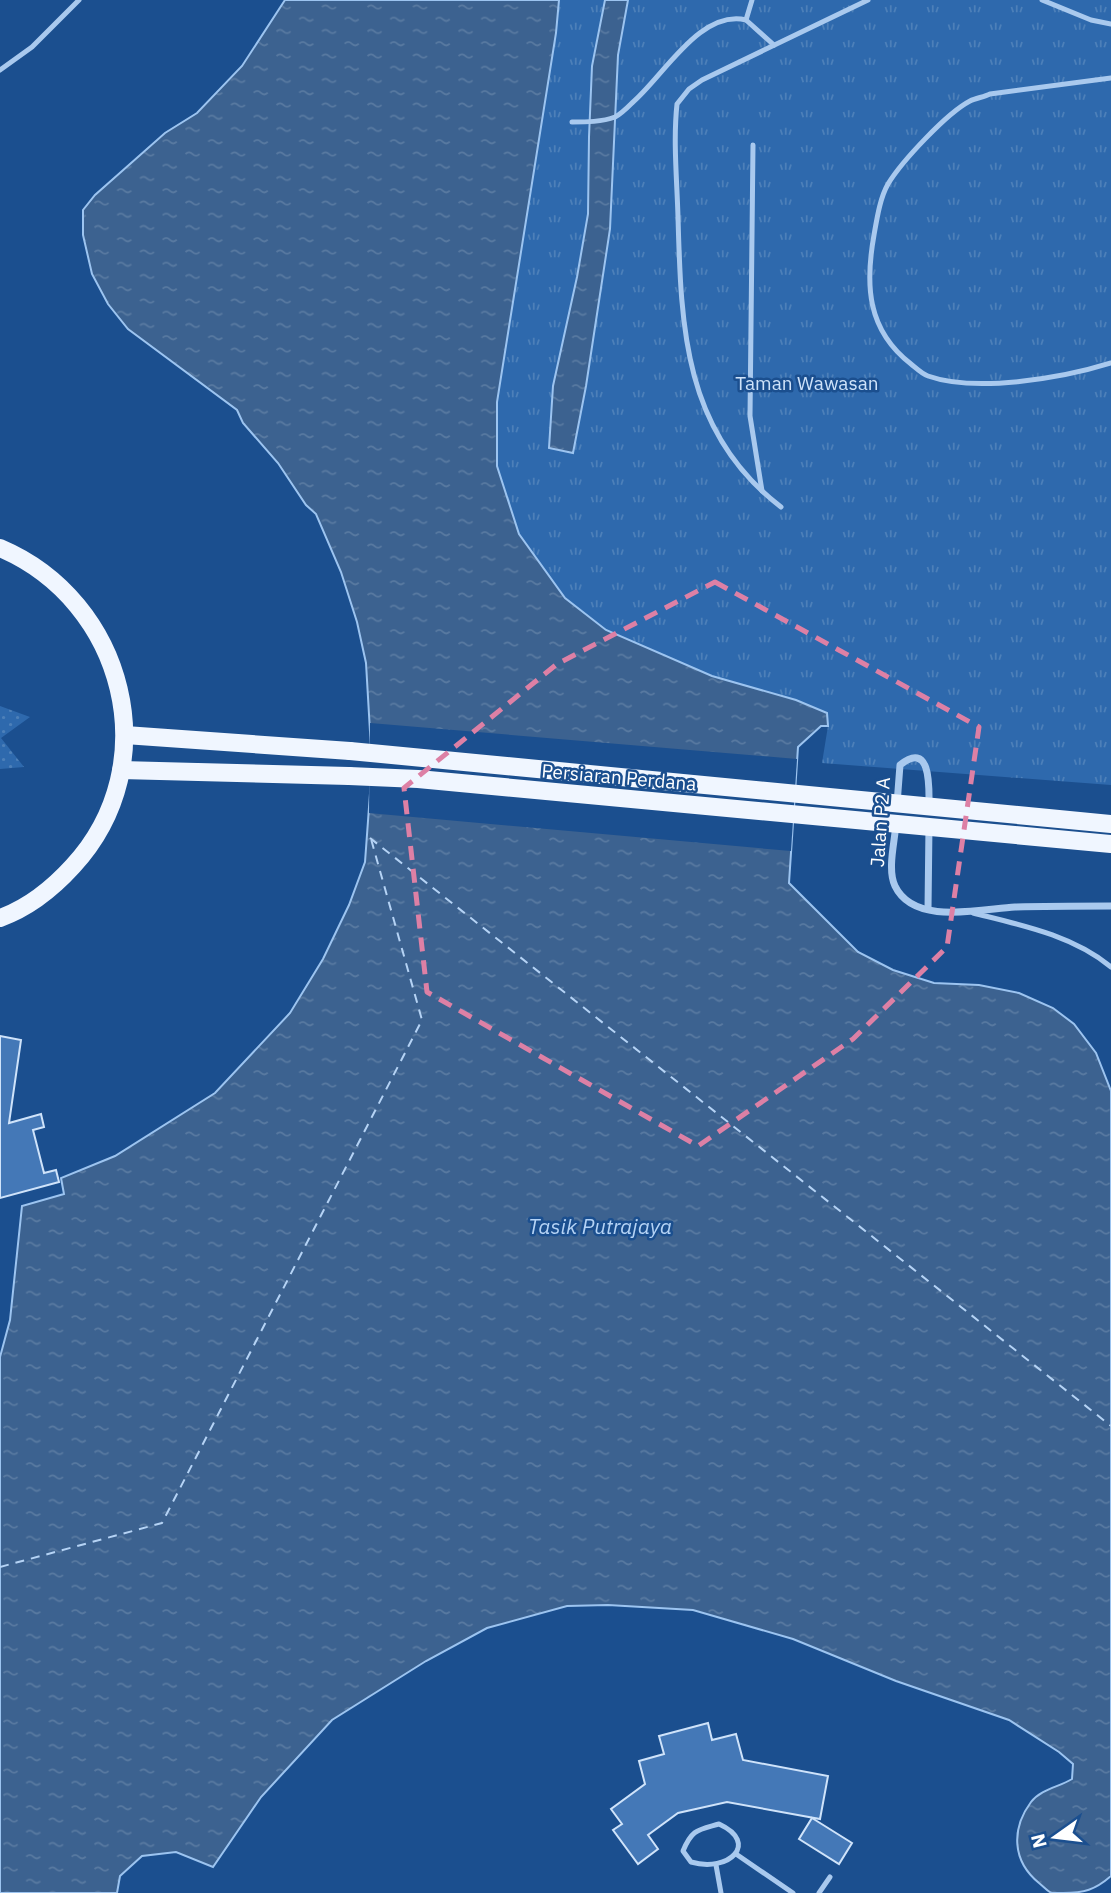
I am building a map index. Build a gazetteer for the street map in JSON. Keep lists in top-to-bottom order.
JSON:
{
  "streets": {
    "main road": ["Persiaran Perdana"],
    "street": ["Jalan P2 A"]
  },
  "water": ["Tasik Putrajaya"],
  "parks": ["Taman Wawasan"],
  "north": "left"
}
